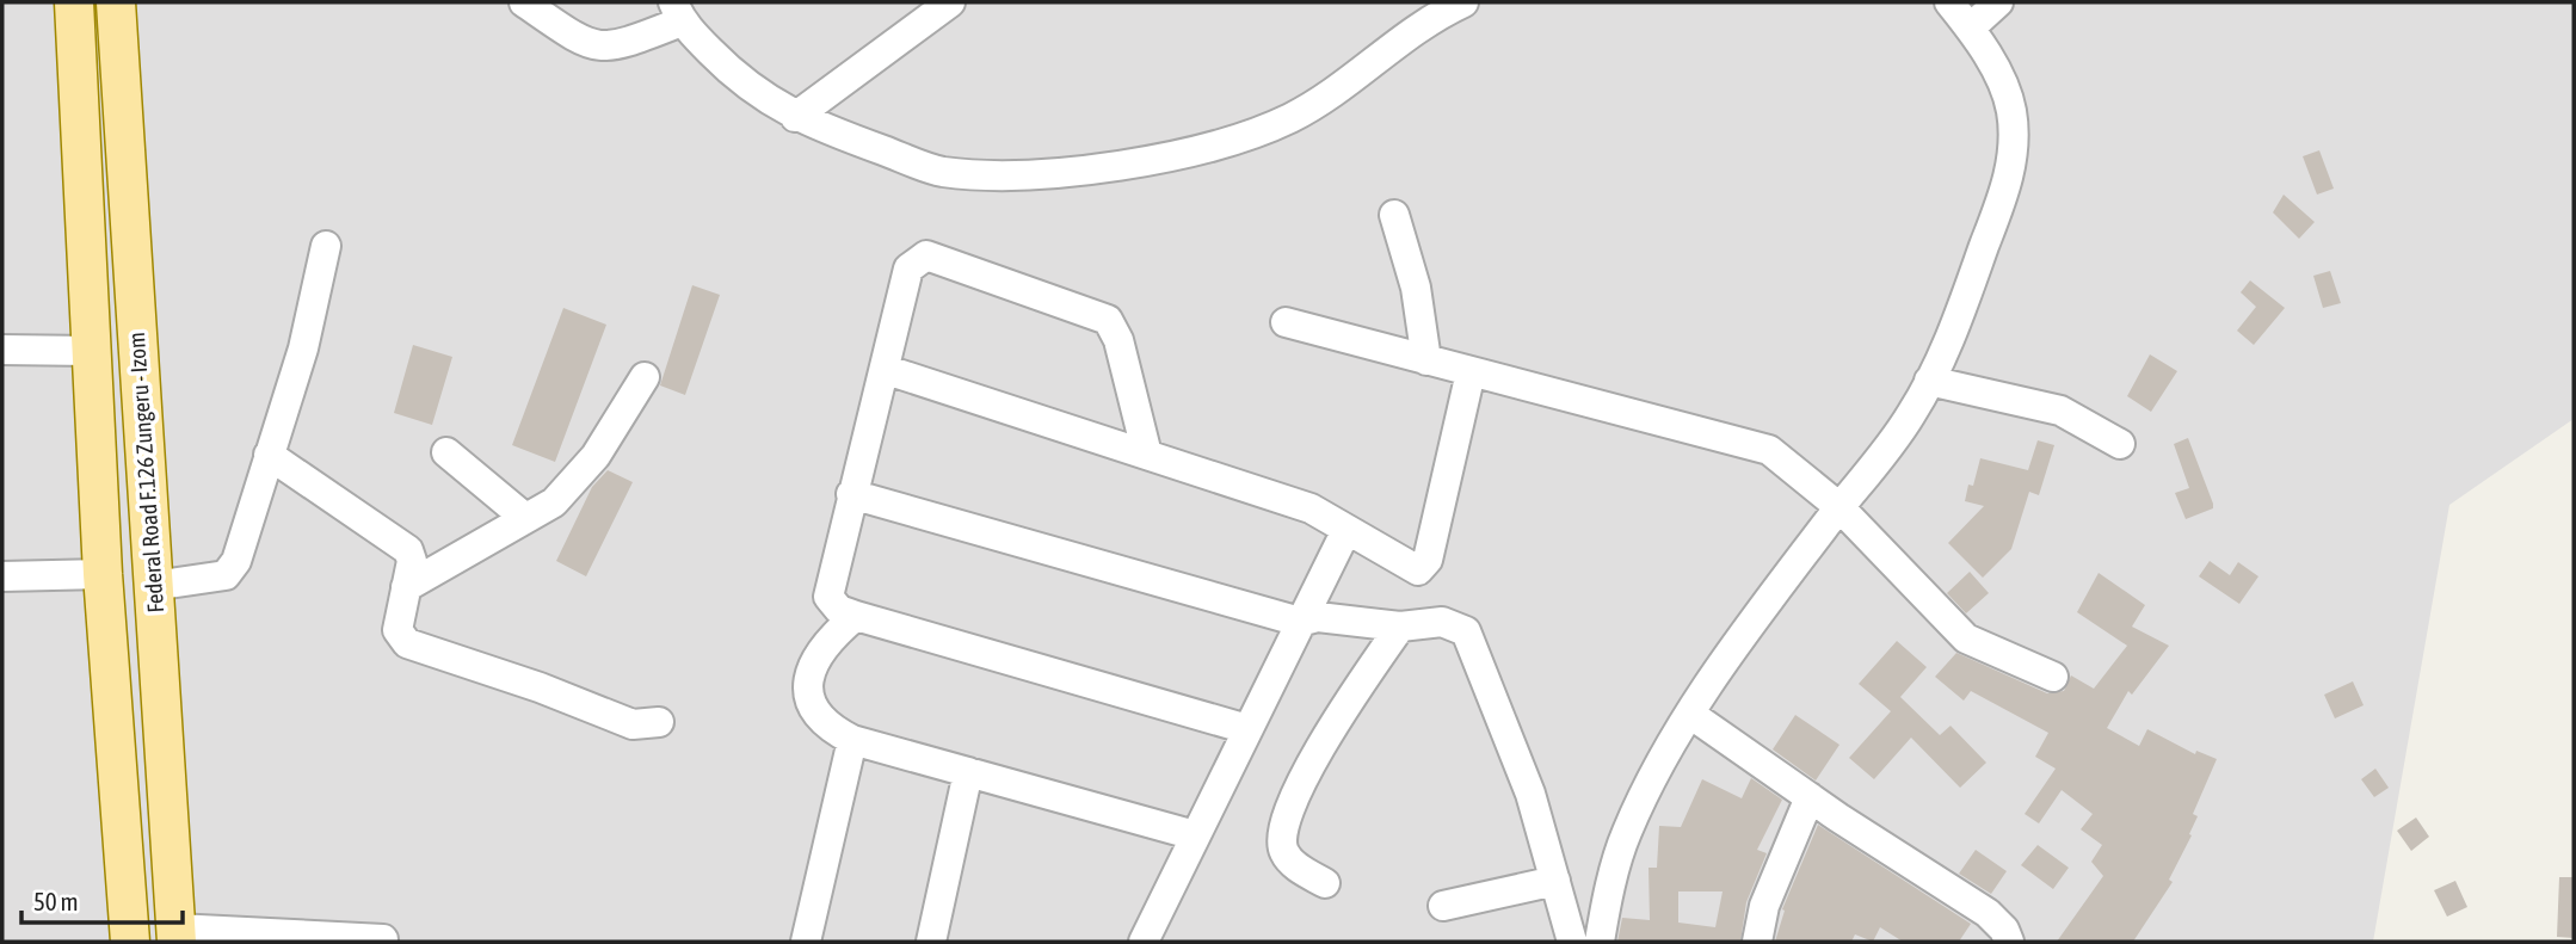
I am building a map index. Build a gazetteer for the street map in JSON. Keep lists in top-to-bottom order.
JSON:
{
  "streets": {
    "main road": ["Federal Road F.126 Zungeru - Izom"]
  },
  "scale_bar": "50 m"
}
